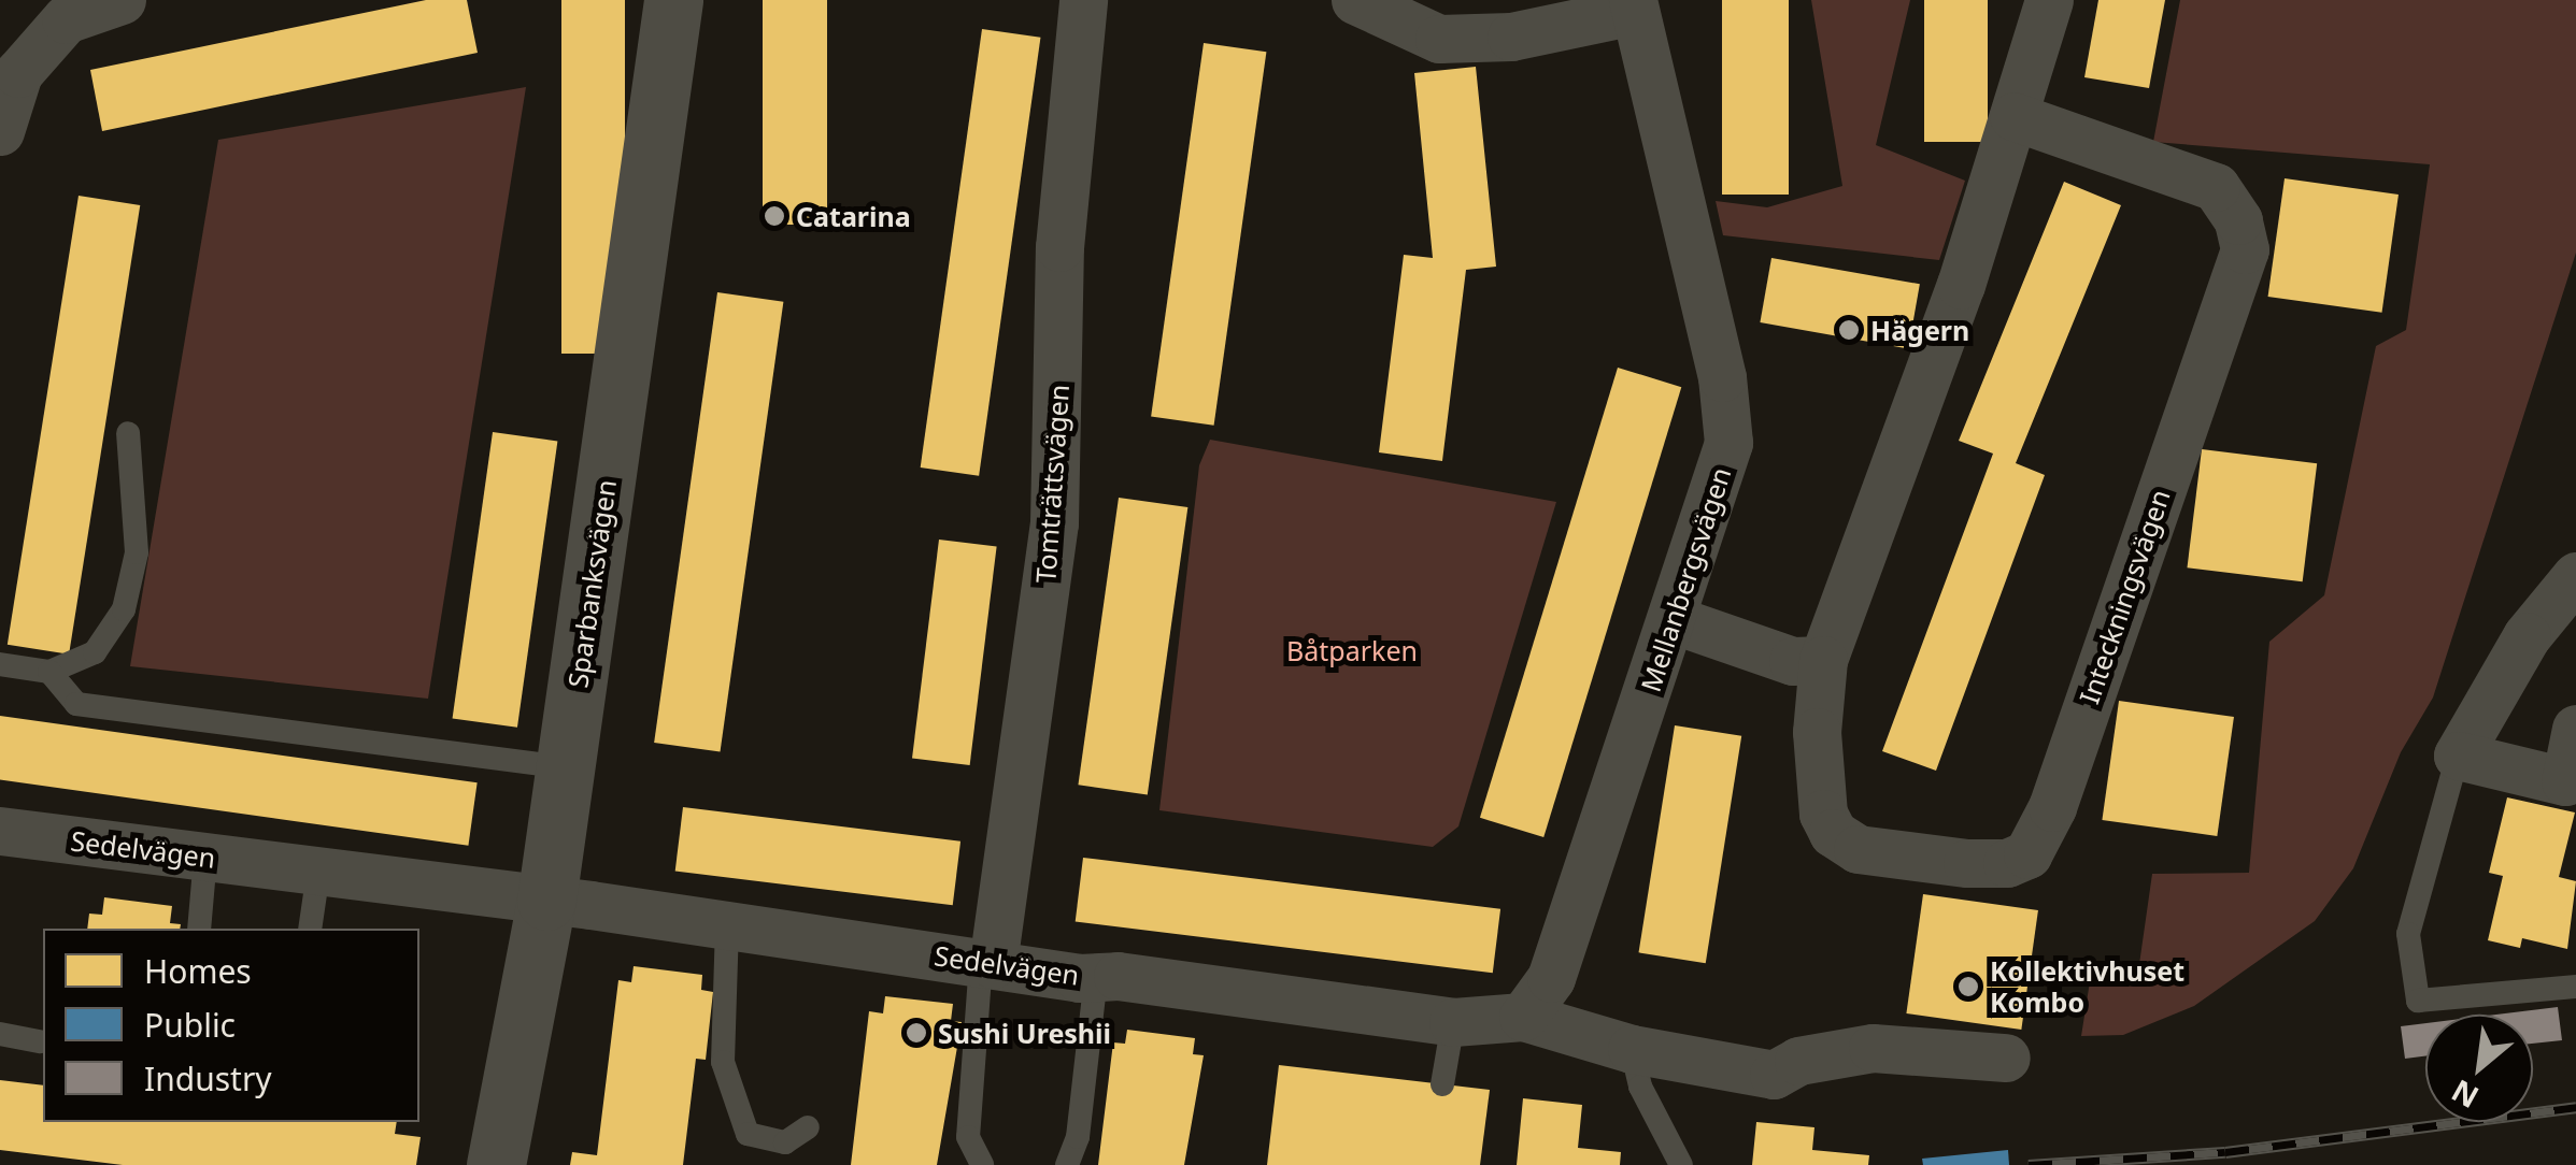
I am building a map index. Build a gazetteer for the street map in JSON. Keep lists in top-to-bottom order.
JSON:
{
  "streets": {
    "street": [
      "Tomträttsvägen",
      "Mellanbergsvägen",
      "Sparbanksvägen",
      "Inteckningsvägen",
      "Sedelvägen"
    ]
  },
  "crossings": [
    ["Tomträttsvägen", "Sedelvägen"],
    ["Mellanbergsvägen", "Sedelvägen"],
    ["Sparbanksvägen", "Sedelvägen"]
  ],
  "parks": ["Båtparken"],
  "places": [
    "Catarina",
    "Hägern",
    "Kollektivhuset Kombo",
    "Sushi Ureshii"
  ],
  "legend": ["Homes", "Public", "Industry"],
  "north": "bottom left"
}
